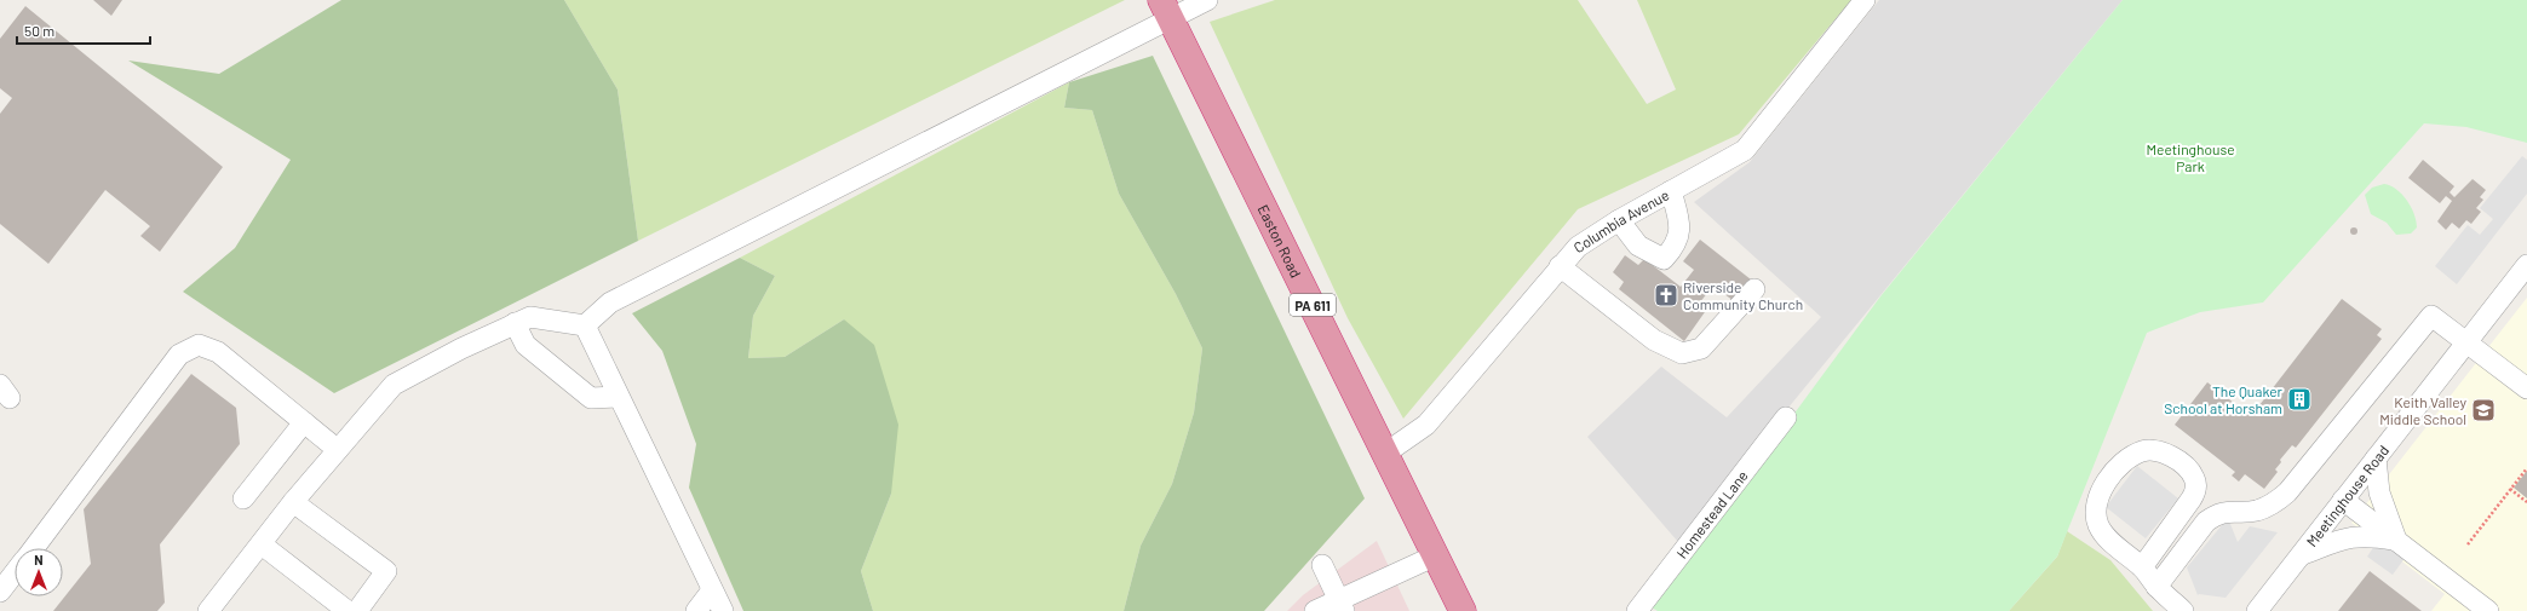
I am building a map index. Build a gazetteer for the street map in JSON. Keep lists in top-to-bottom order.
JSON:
{
  "streets": {
    "highway": ["Easton Road", "PA 611"],
    "street": ["Columbia Avenue", "Meetinghouse Road", "Homestead Lane"]
  },
  "crossings": [
    ["Columbia Avenue", "Easton Road"]
  ],
  "parks": ["Meetinghouse Park"],
  "places": {
    "church": ["Riverside Community Church"],
    "building": ["The Quaker School at Horsham"],
    "school or university": ["Keith Valley Middle School"]
  },
  "scale_bar": "50 m",
  "north": "top"
}
